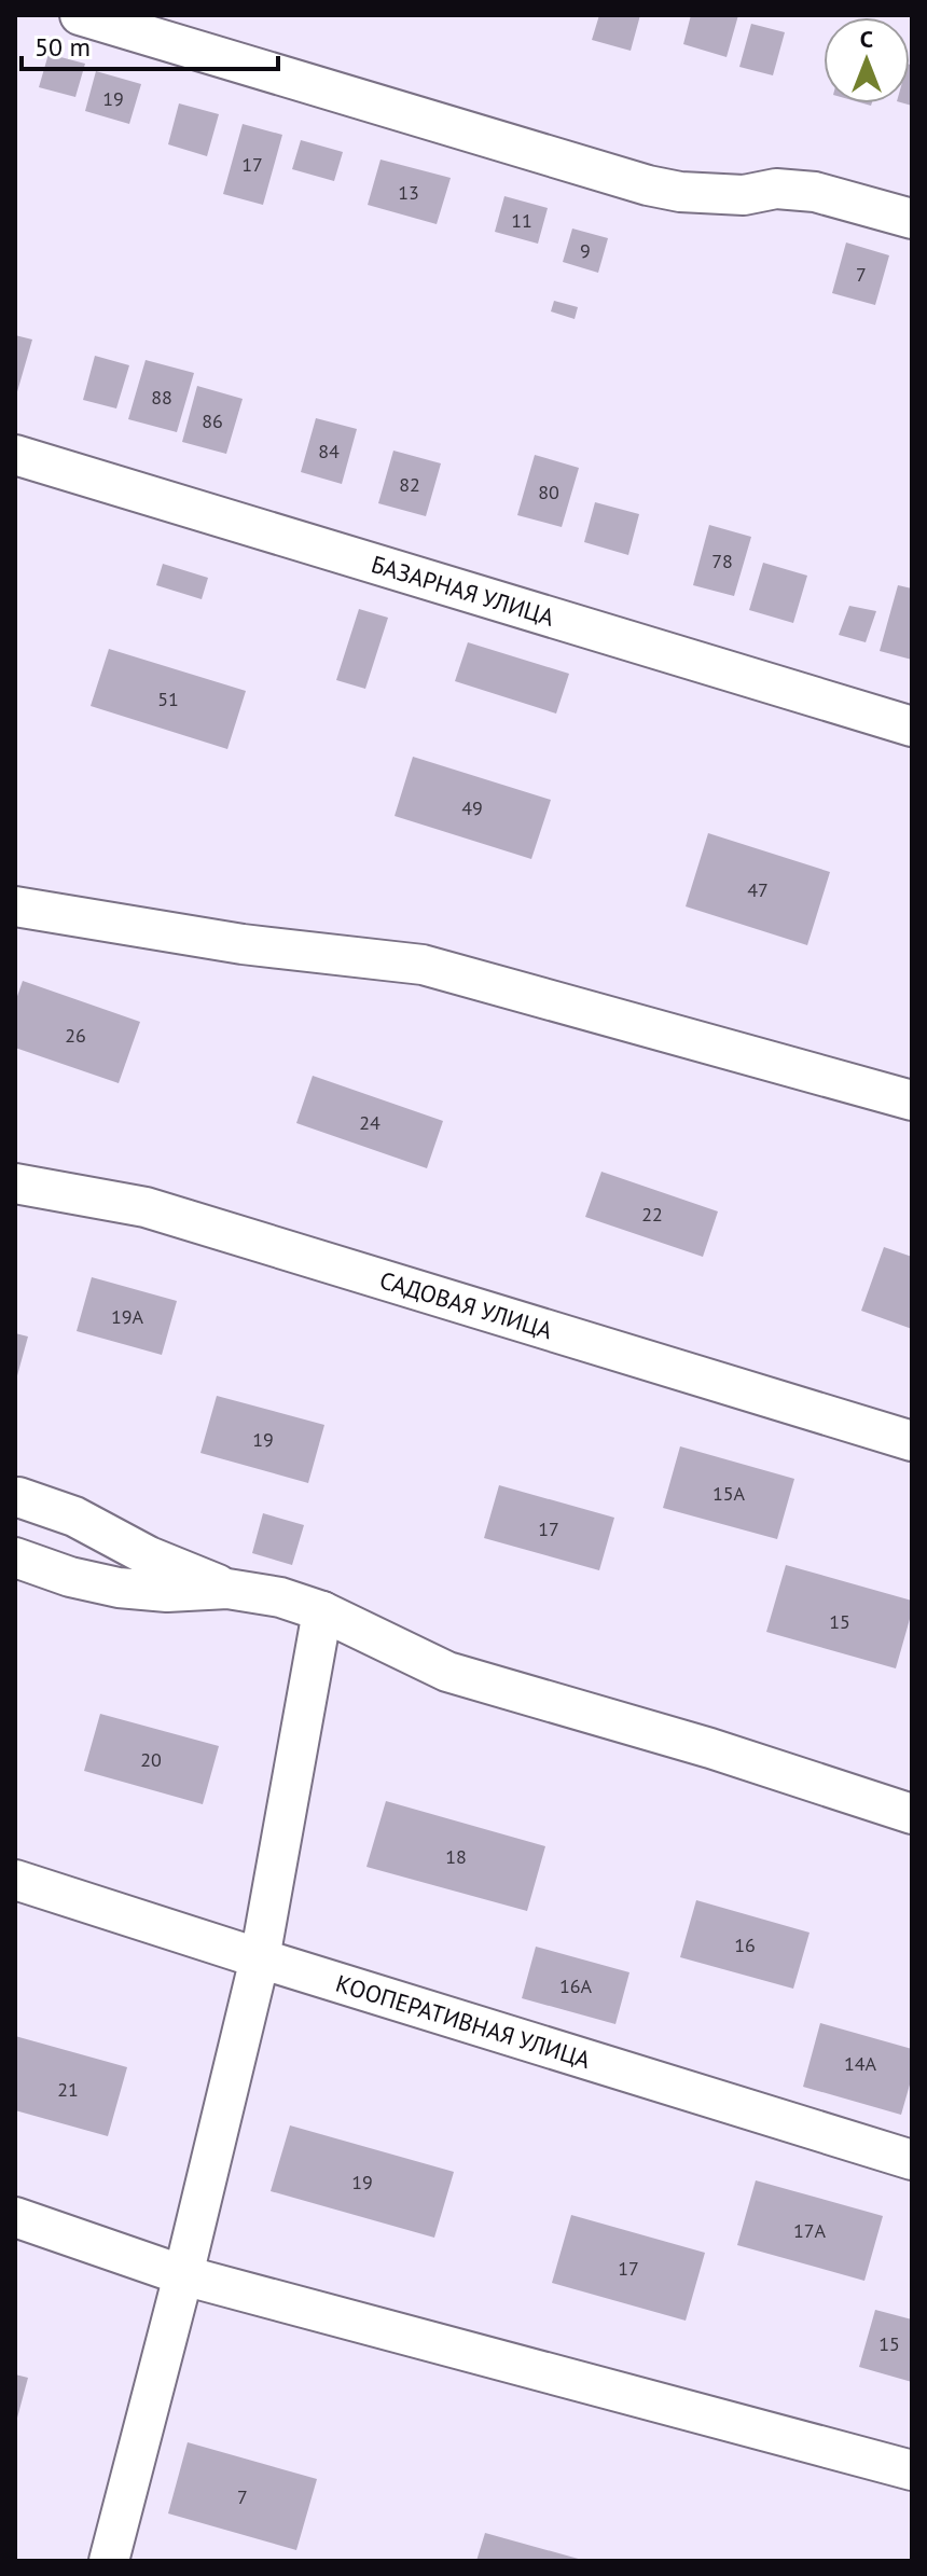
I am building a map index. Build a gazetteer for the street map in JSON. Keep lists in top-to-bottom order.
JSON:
{
  "streets": {
    "street": ["БАЗАРНАЯ УЛИЦА", "САДОВАЯ УЛИЦА", "КООПЕРАТИВНАЯ УЛИЦА"]
  },
  "house_numbers": [
    "19",
    "17",
    "13",
    "11",
    "9",
    "7",
    "88",
    "86",
    "84",
    "82",
    "80",
    "78",
    "51",
    "49",
    "47",
    "26",
    "24",
    "22",
    "19А",
    "19",
    "15А",
    "17",
    "15",
    "20",
    "18",
    "16",
    "16А",
    "14А",
    "21",
    "19",
    "17А",
    "17",
    "15",
    "7"
  ],
  "scale_bar": "50 m",
  "north": "top"
}
